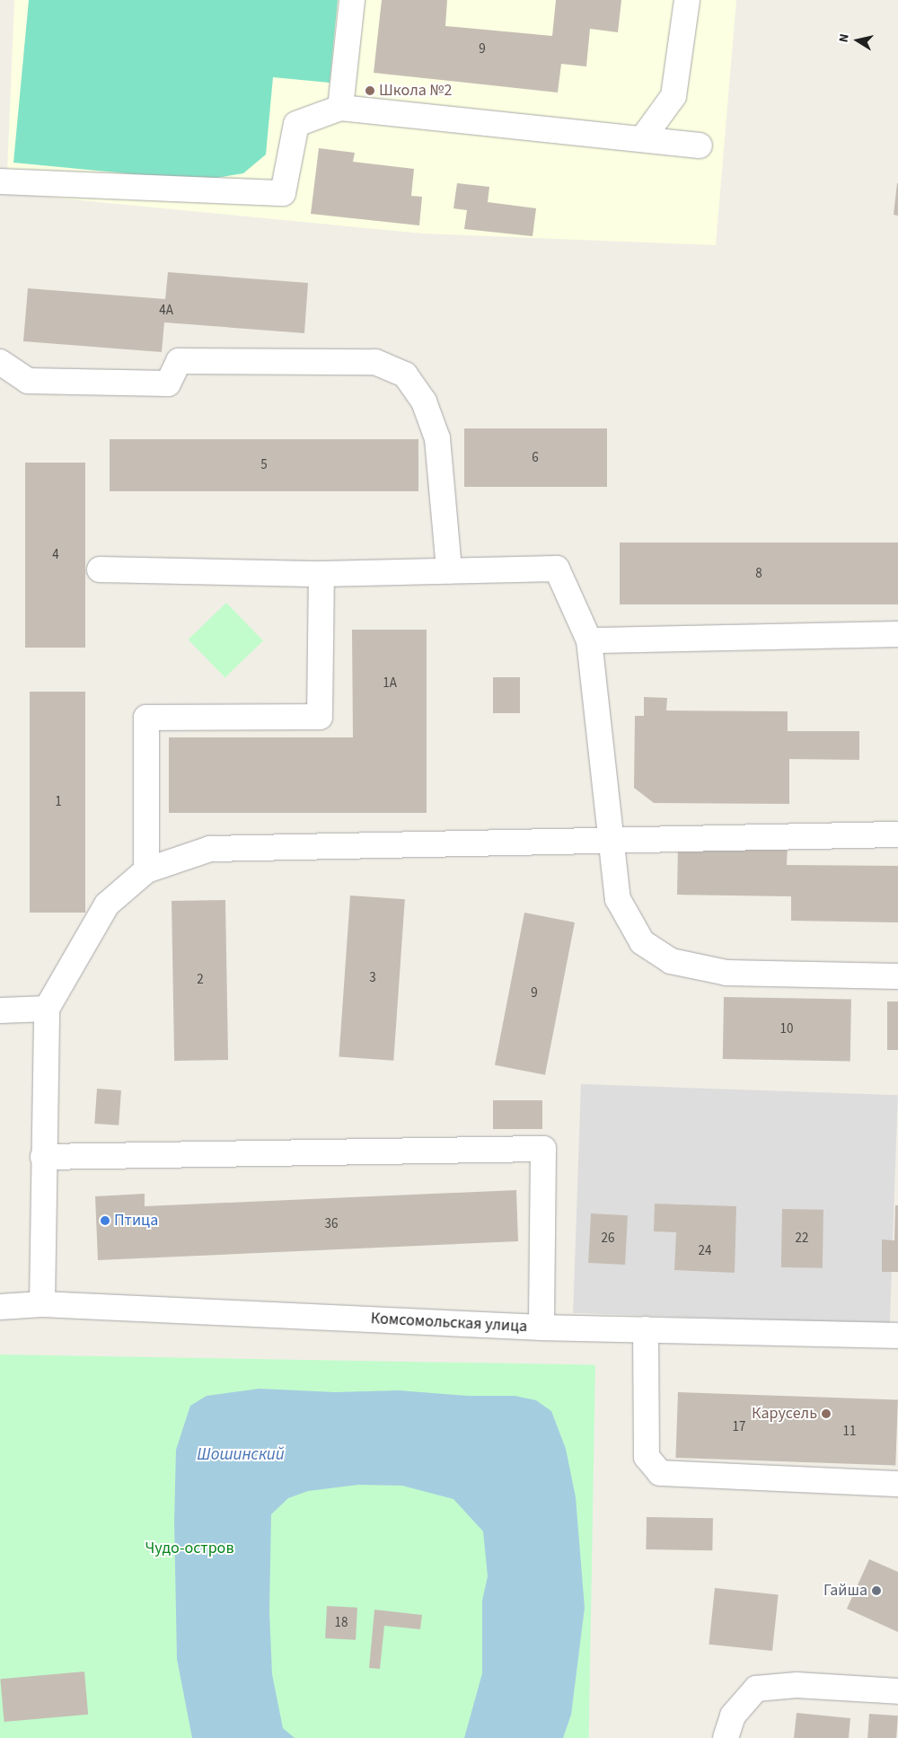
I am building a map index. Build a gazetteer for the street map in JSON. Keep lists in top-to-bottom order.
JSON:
{
  "streets": {
    "street": ["Комсомольская улица"]
  },
  "water": ["Шошинский"],
  "parks": ["Чудо-остров"],
  "places": [
    "Школа №2",
    "Птица",
    "Карусель",
    "Гайша"
  ],
  "house_numbers": [
    "9",
    "4А",
    "6",
    "5",
    "4",
    "8",
    "1А",
    "1",
    "3",
    "2",
    "9",
    "10",
    "36",
    "26",
    "22",
    "24",
    "17",
    "11",
    "18"
  ],
  "north": "left"
}
